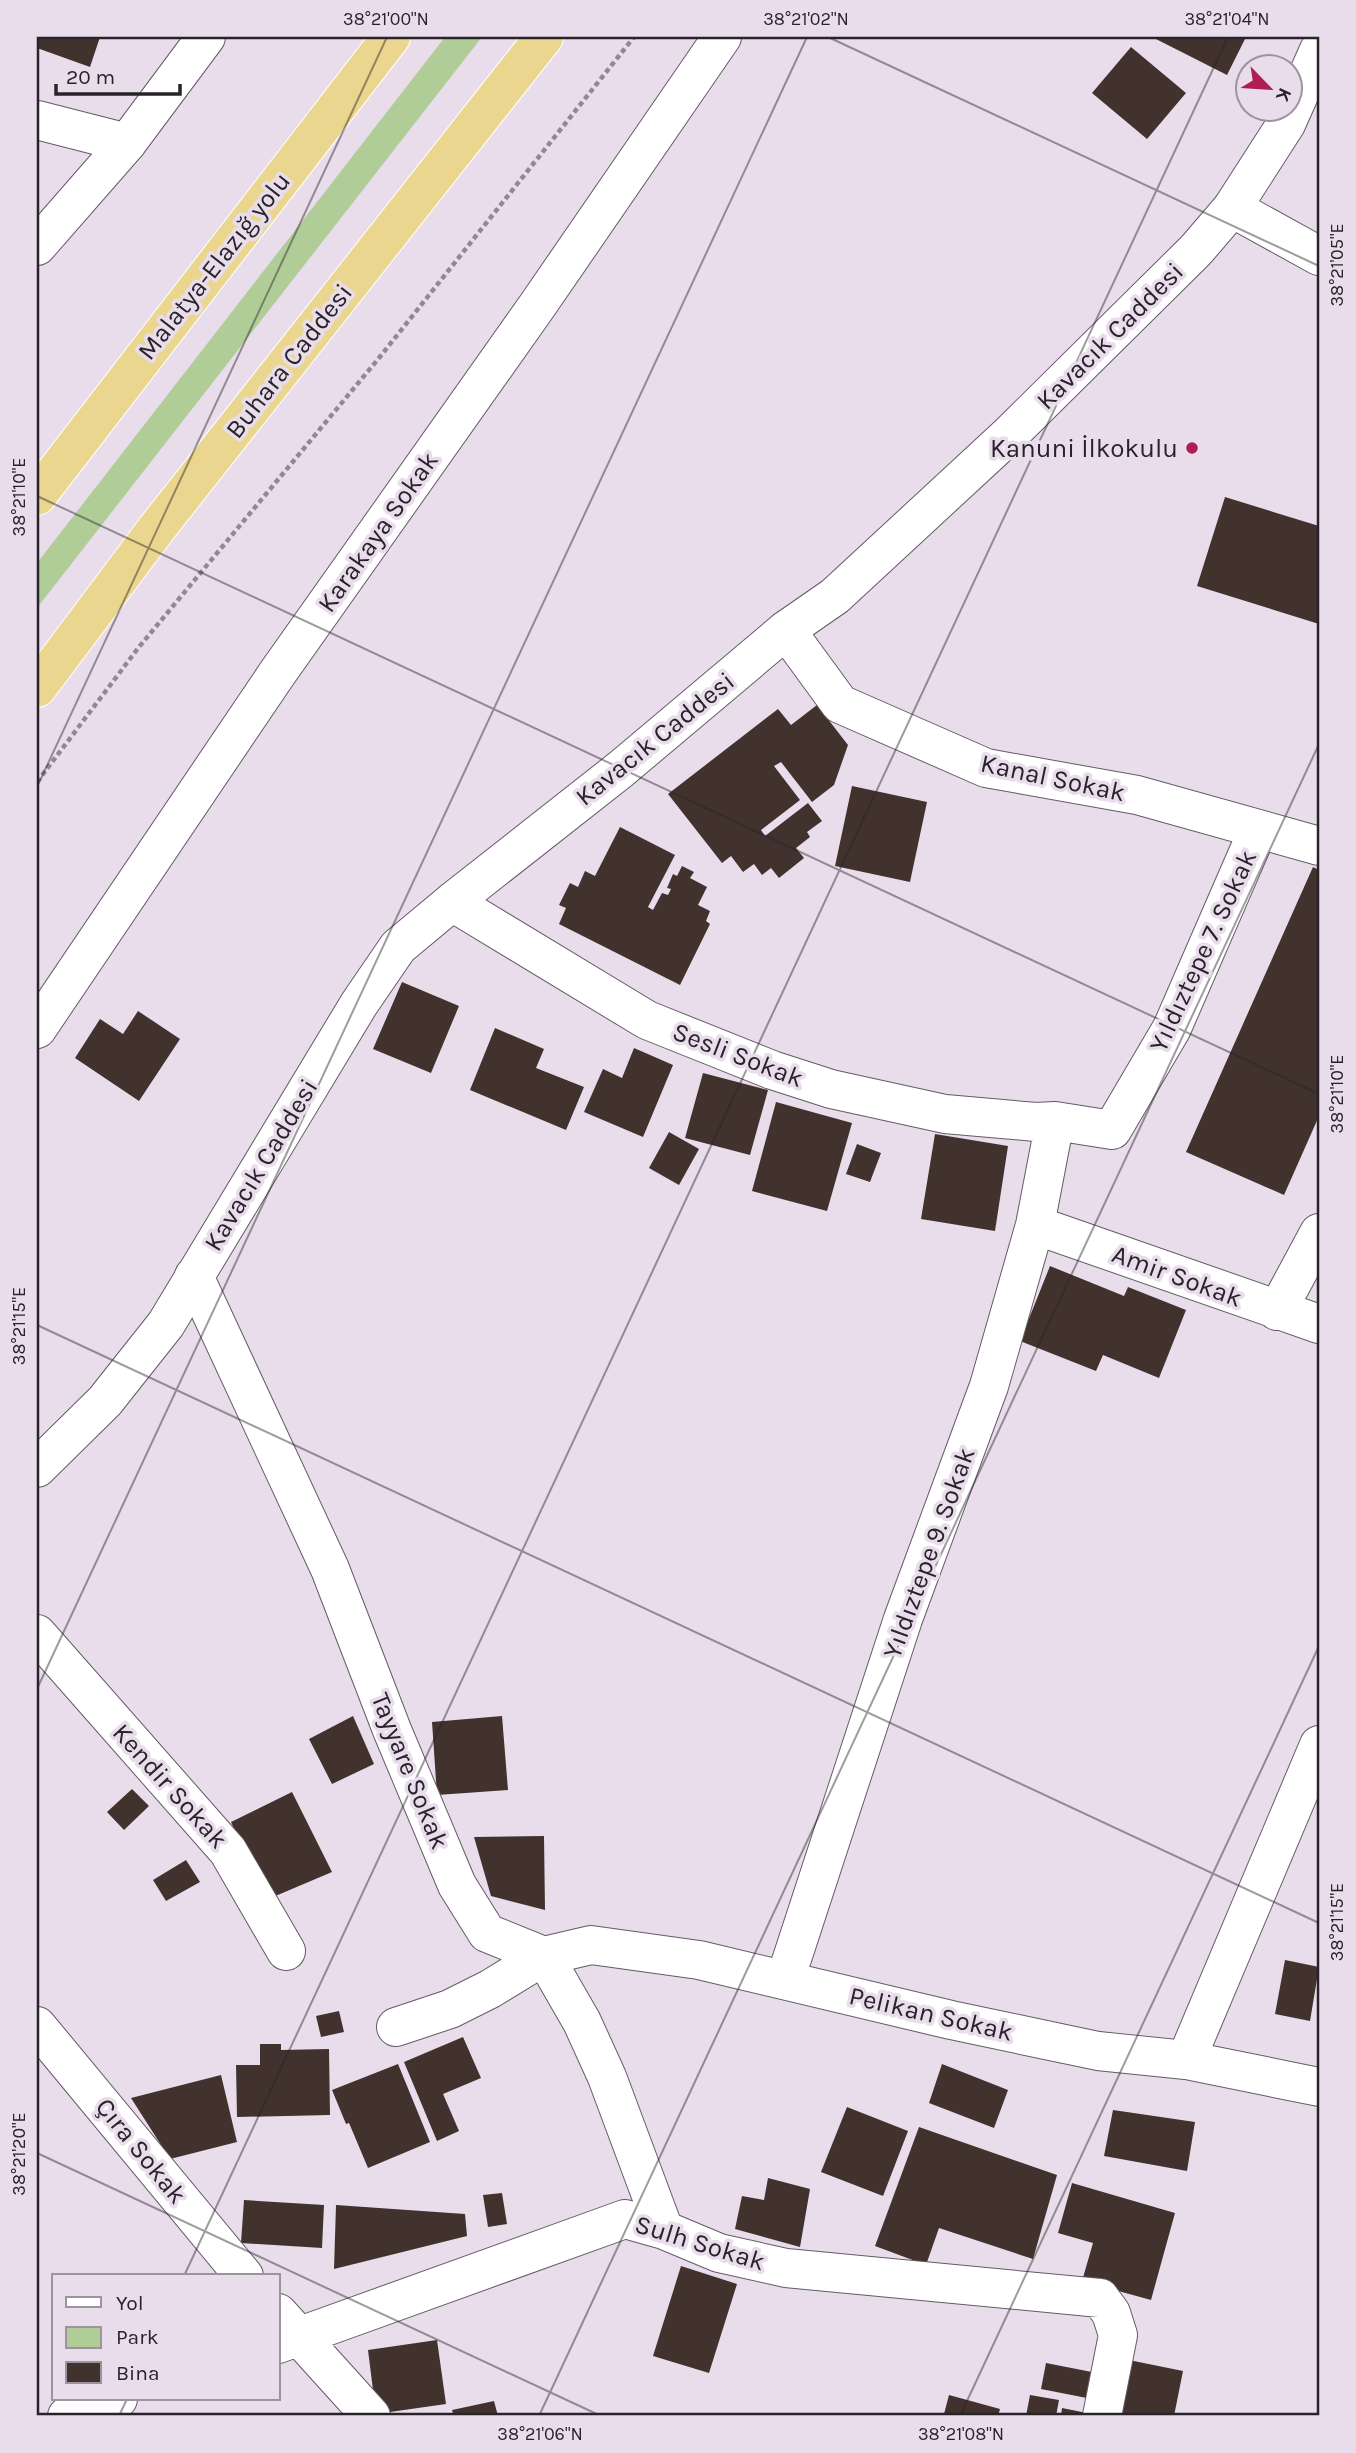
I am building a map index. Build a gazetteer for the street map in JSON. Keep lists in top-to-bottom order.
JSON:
{
  "streets": {
    "highway": ["Malatya-Elazığ yolu", "Buhara Caddesi"],
    "street": [
      "Kavacık Caddesi",
      "Karakaya Sokak",
      "Kanal Sokak",
      "Yıldıztepe 7. Sokak",
      "Sesli Sokak",
      "Amir Sokak",
      "Yıldıztepe 9. Sokak",
      "Tayyare Sokak",
      "Kendir Sokak",
      "Pelikan Sokak",
      "Çıra Sokak",
      "Sulh Sokak"
    ]
  },
  "crossings": [
    ["Kavacık Caddesi", "Kanal Sokak"],
    ["Kavacık Caddesi", "Sesli Sokak"],
    ["Kavacık Caddesi", "Tayyare Sokak"],
    ["Kanal Sokak", "Yıldıztepe 7. Sokak"],
    ["Yıldıztepe 7. Sokak", "Sesli Sokak"],
    ["Yıldıztepe 7. Sokak", "Yıldıztepe 9. Sokak"],
    ["Sesli Sokak", "Yıldıztepe 9. Sokak"],
    ["Amir Sokak", "Yıldıztepe 9. Sokak"],
    ["Yıldıztepe 9. Sokak", "Pelikan Sokak"],
    ["Tayyare Sokak", "Pelikan Sokak"]
  ],
  "places": ["Kanuni İlkokulu"],
  "legend": ["Yol", "Park", "Bina"],
  "scale_bar": "20 m",
  "north": "bottom right",
  "coordinates": [
    "38°21'00\"N",
    "38°21'02\"N",
    "38°21'04\"N",
    "38°21'05\"E",
    "38°21'10\"E",
    "38°21'15\"E",
    "38°21'20\"E",
    "38°21'06\"N",
    "38°21'08\"N"
  ]
}
